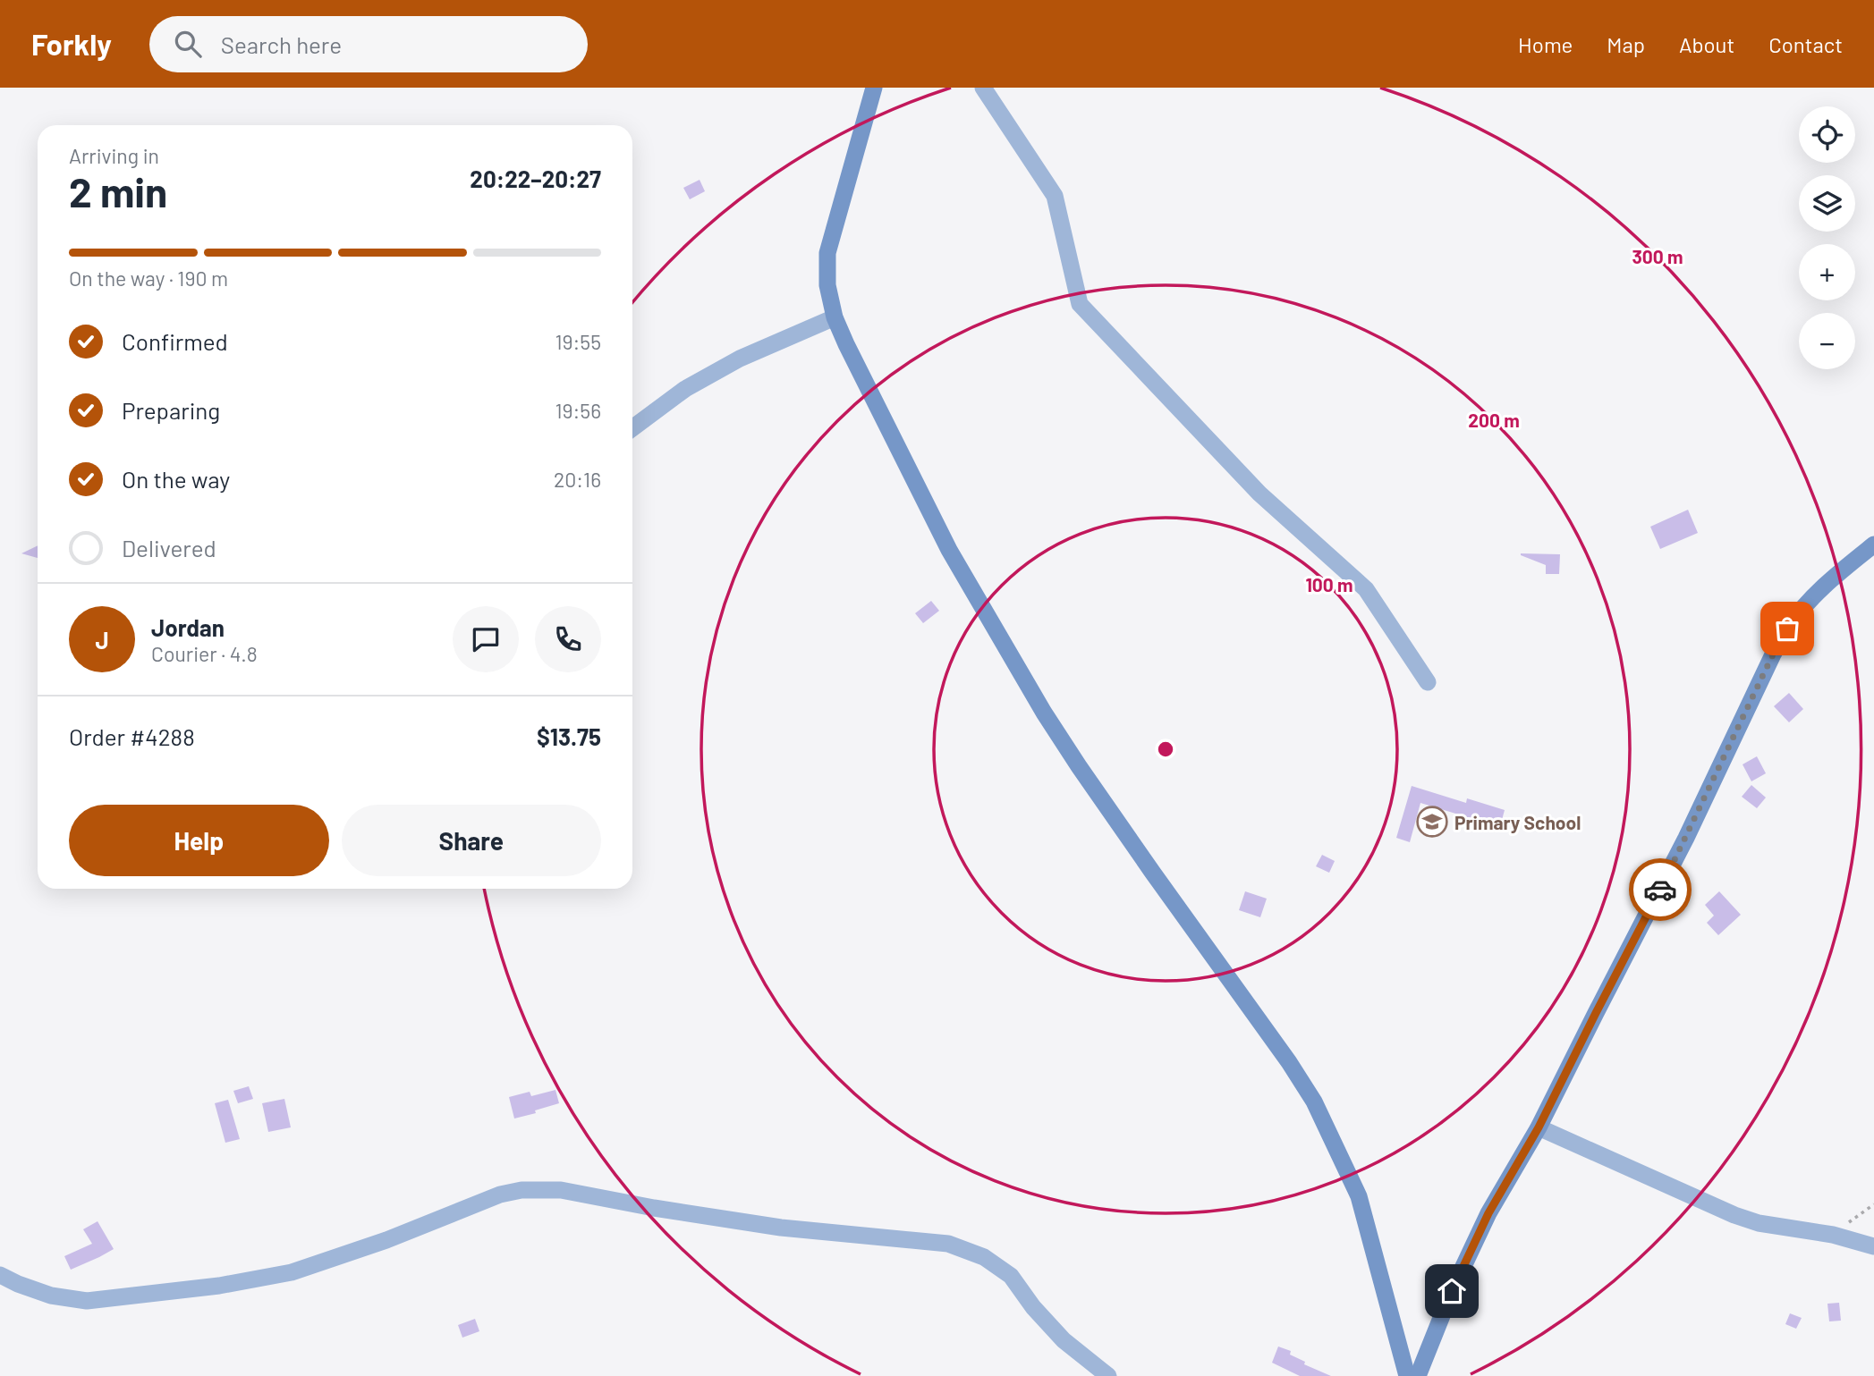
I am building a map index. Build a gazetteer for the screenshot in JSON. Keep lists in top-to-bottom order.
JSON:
{
  "places": {
    "school or university": ["Primary School"]
  },
  "page": {
    "header": "Forkly",
    "search": "Search here",
    "nav": [
      "Home",
      "Map",
      "About",
      "Contact"
    ],
    "map_buttons": ["+", "−"],
    "heading": ["2 min", "Arriving in", "20:22–20:27"],
    "panel": [
      "Jordan",
      "Courier · 4.8",
      "Order #4288",
      "$13.75"
    ],
    "bar": "On the way · 190 m",
    "list": [
      ["Confirmed", "19:55"],
      ["Preparing", "19:56"],
      ["On the way", "20:16"],
      "Delivered"
    ],
    "round": "J",
    "buttons": ["Help", "Share"]
  },
  "rings": ["300 m", "200 m", "100 m"]
}
